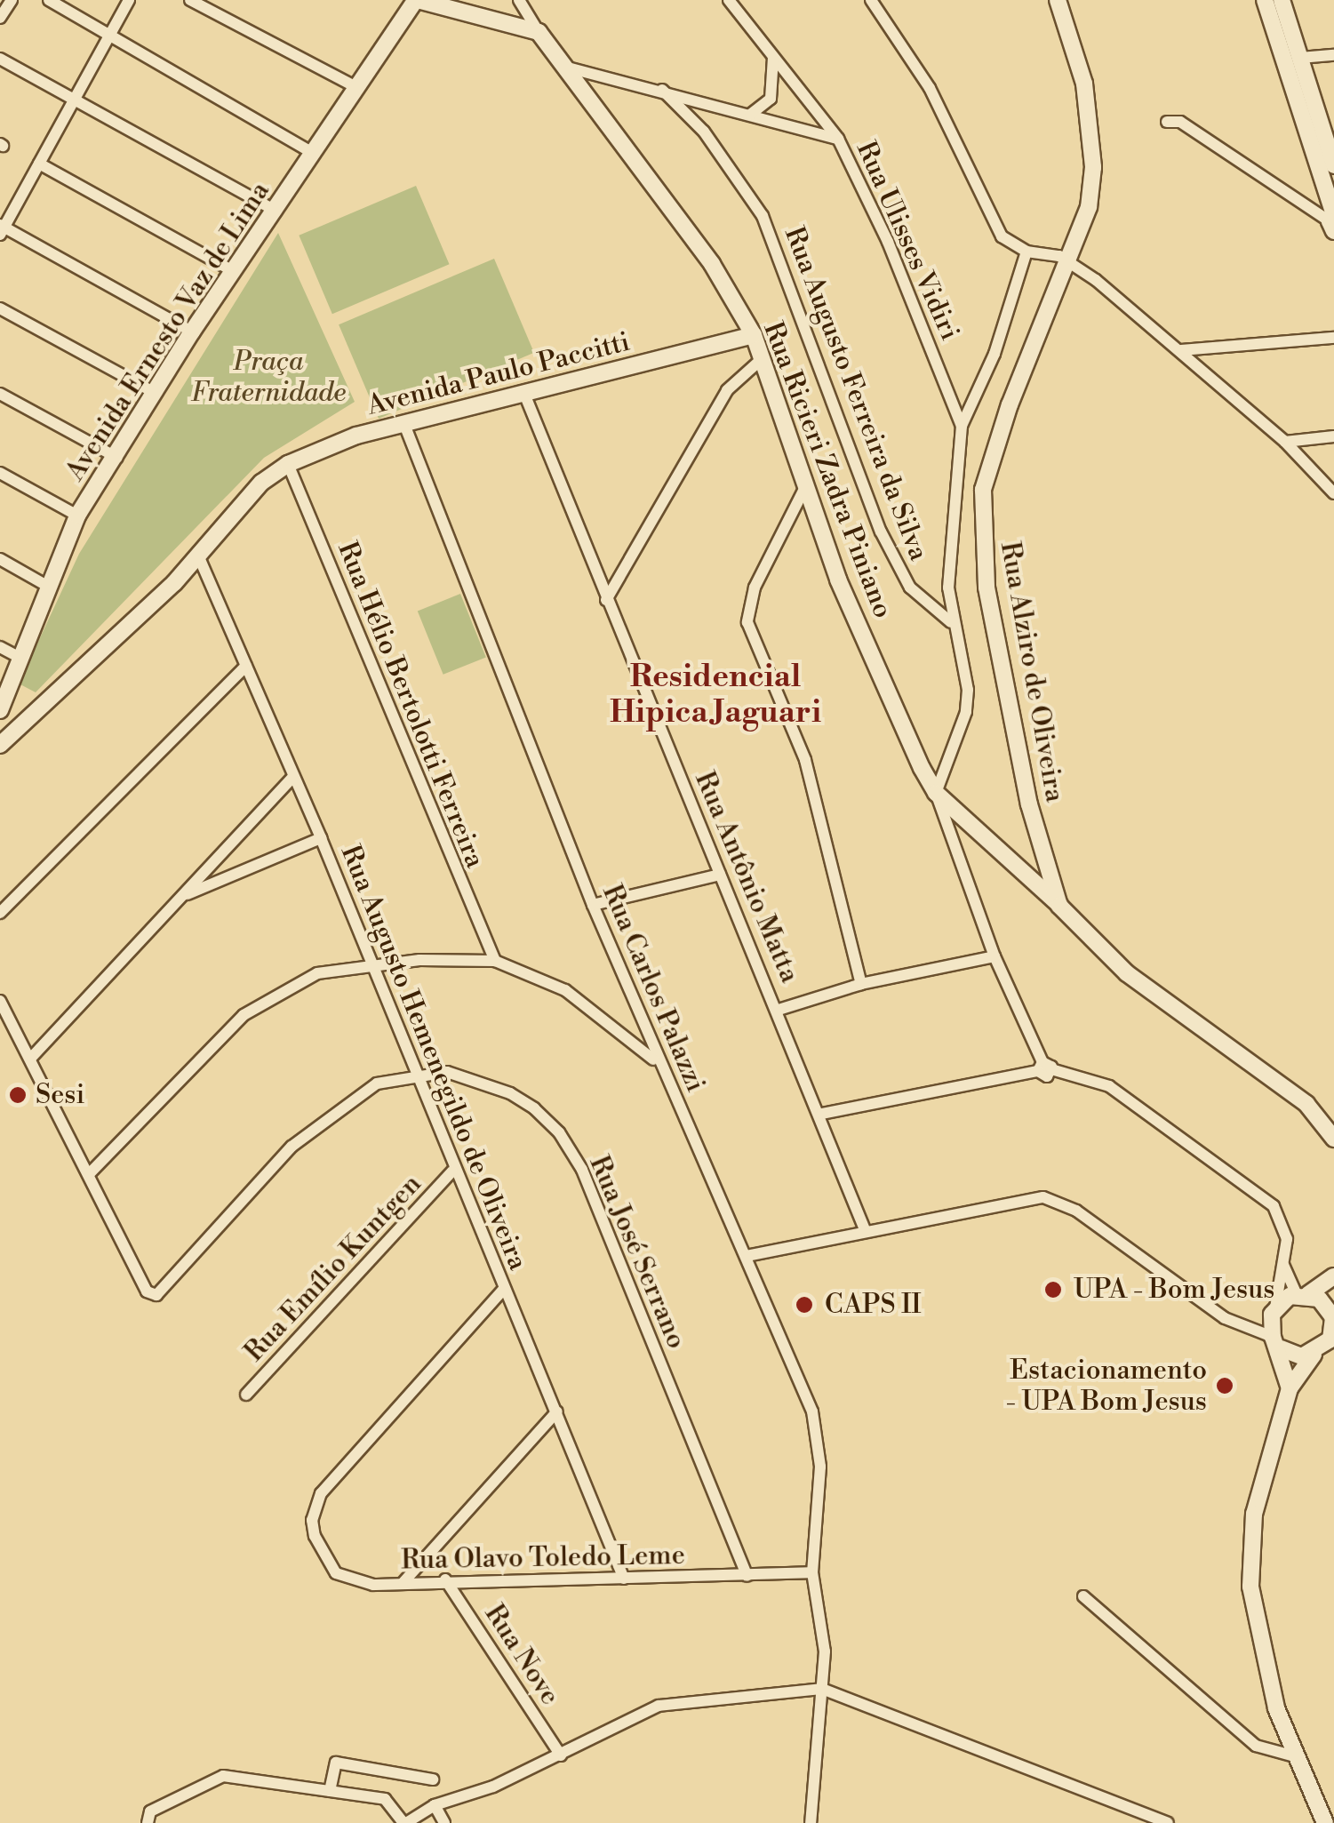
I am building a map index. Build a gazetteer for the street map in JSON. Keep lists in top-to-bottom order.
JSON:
{
  "streets": {
    "street": [
      "Rua Ulisses Vidiri",
      "Avenida Ernesto Vaz de Lima",
      "Avenida Paulo Paccitti",
      "Rua Augusto Ferreira da Silva",
      "Rua Ricieri Zadra Piniano",
      "Rua Alziro de Oliveira",
      "Rua Hélio Bertolotti Ferreira",
      "Rua Antônio Matta",
      "Rua Carlos Palazzi",
      "Rua Augusto Hemenegildo de Oliveira",
      "Rua José Serrano",
      "Rua Emílio Kuntgen",
      "Rua Olavo Toledo Leme",
      "Rua Nove"
    ]
  },
  "crossings": [
    ["Avenida Paulo Paccitti", "Rua Ricieri Zadra Piniano"],
    ["Avenida Paulo Paccitti", "Rua Hélio Bertolotti Ferreira"],
    ["Avenida Paulo Paccitti", "Rua Antônio Matta"],
    ["Avenida Paulo Paccitti", "Rua Carlos Palazzi"],
    ["Avenida Paulo Paccitti", "Rua Augusto Hemenegildo de Oliveira"],
    ["Rua Ricieri Zadra Piniano", "Rua Alziro de Oliveira"],
    ["Rua Carlos Palazzi", "Rua Olavo Toledo Leme"],
    ["Rua Augusto Hemenegildo de Oliveira", "Rua José Serrano"],
    ["Rua Augusto Hemenegildo de Oliveira", "Rua Emílio Kuntgen"],
    ["Rua Augusto Hemenegildo de Oliveira", "Rua Olavo Toledo Leme"],
    ["Rua José Serrano", "Rua Olavo Toledo Leme"],
    ["Rua Olavo Toledo Leme", "Rua Nove"]
  ],
  "districts": ["Residencial Hipica Jaguari"],
  "parks": ["Praça Fraternidade"],
  "places": [
    "Sesi",
    "UPA - Bom Jesus",
    "CAPS II",
    "Estacionamento - UPA Bom Jesus"
  ]
}
